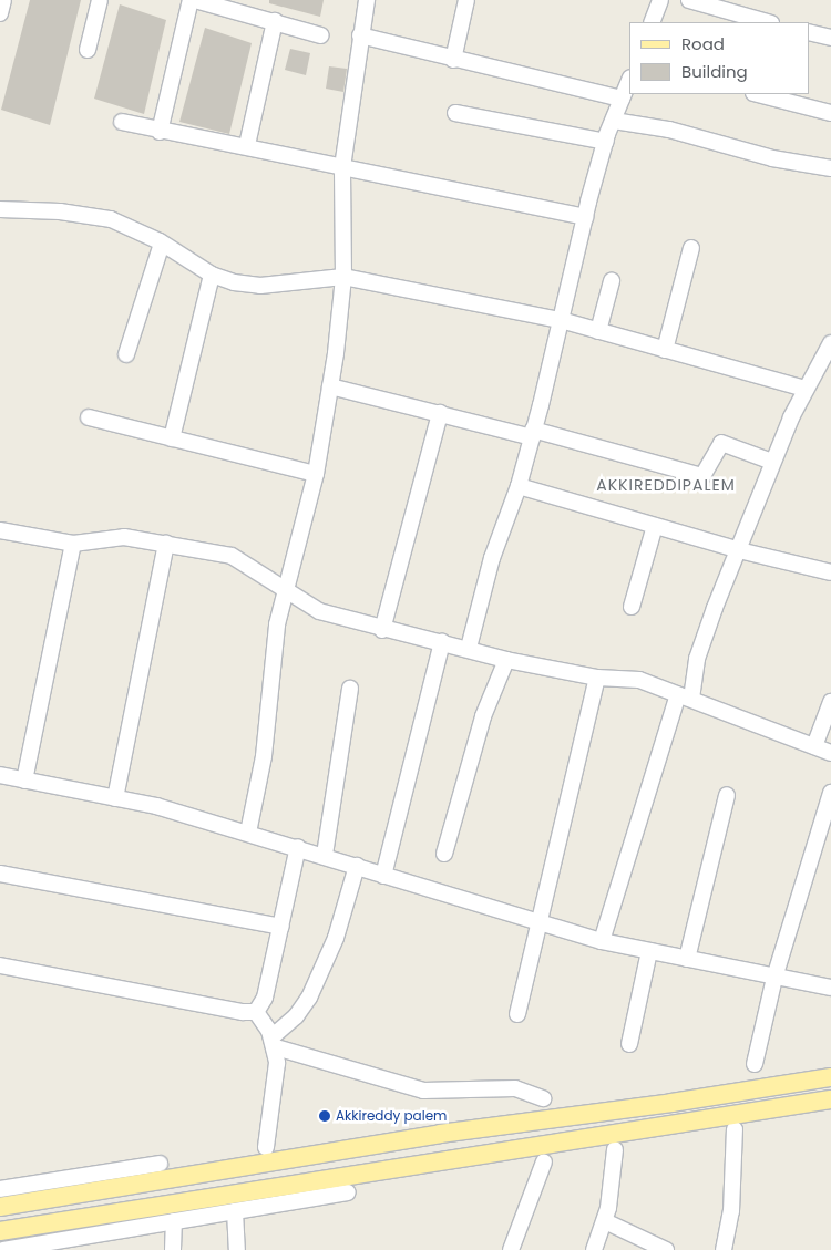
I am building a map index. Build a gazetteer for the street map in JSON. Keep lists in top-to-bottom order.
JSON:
{
  "districts": ["AKKIREDDIPALEM"],
  "places": ["Akkireddy palem"],
  "legend": ["Road", "Building"]
}
